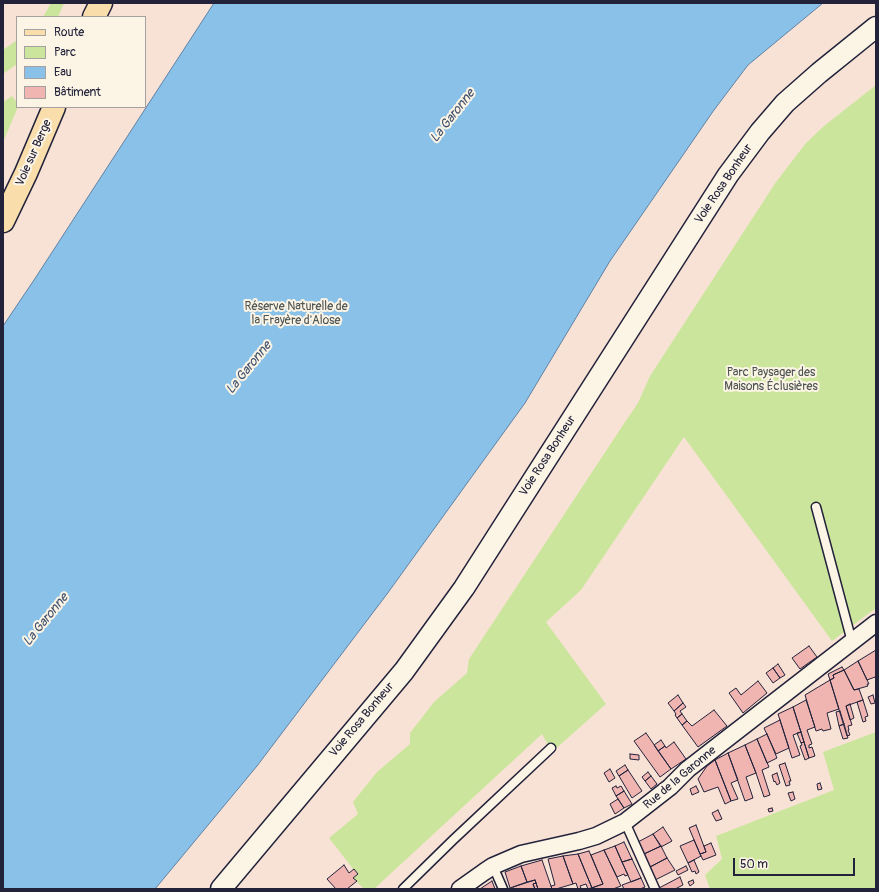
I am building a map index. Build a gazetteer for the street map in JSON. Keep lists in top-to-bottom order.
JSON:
{
  "streets": {
    "main road": ["Voie sur Berge"],
    "street": ["Voie Rosa Bonheur", "Rue de la Garonne"]
  },
  "water": ["La Garonne"],
  "parks": ["Réserve Naturelle de la Frayère d'Alose", "Parc Paysager des Maisons Éclusières"],
  "legend": [
    "Route",
    "Parc",
    "Eau",
    "Bâtiment"
  ],
  "scale_bar": "50 m"
}
